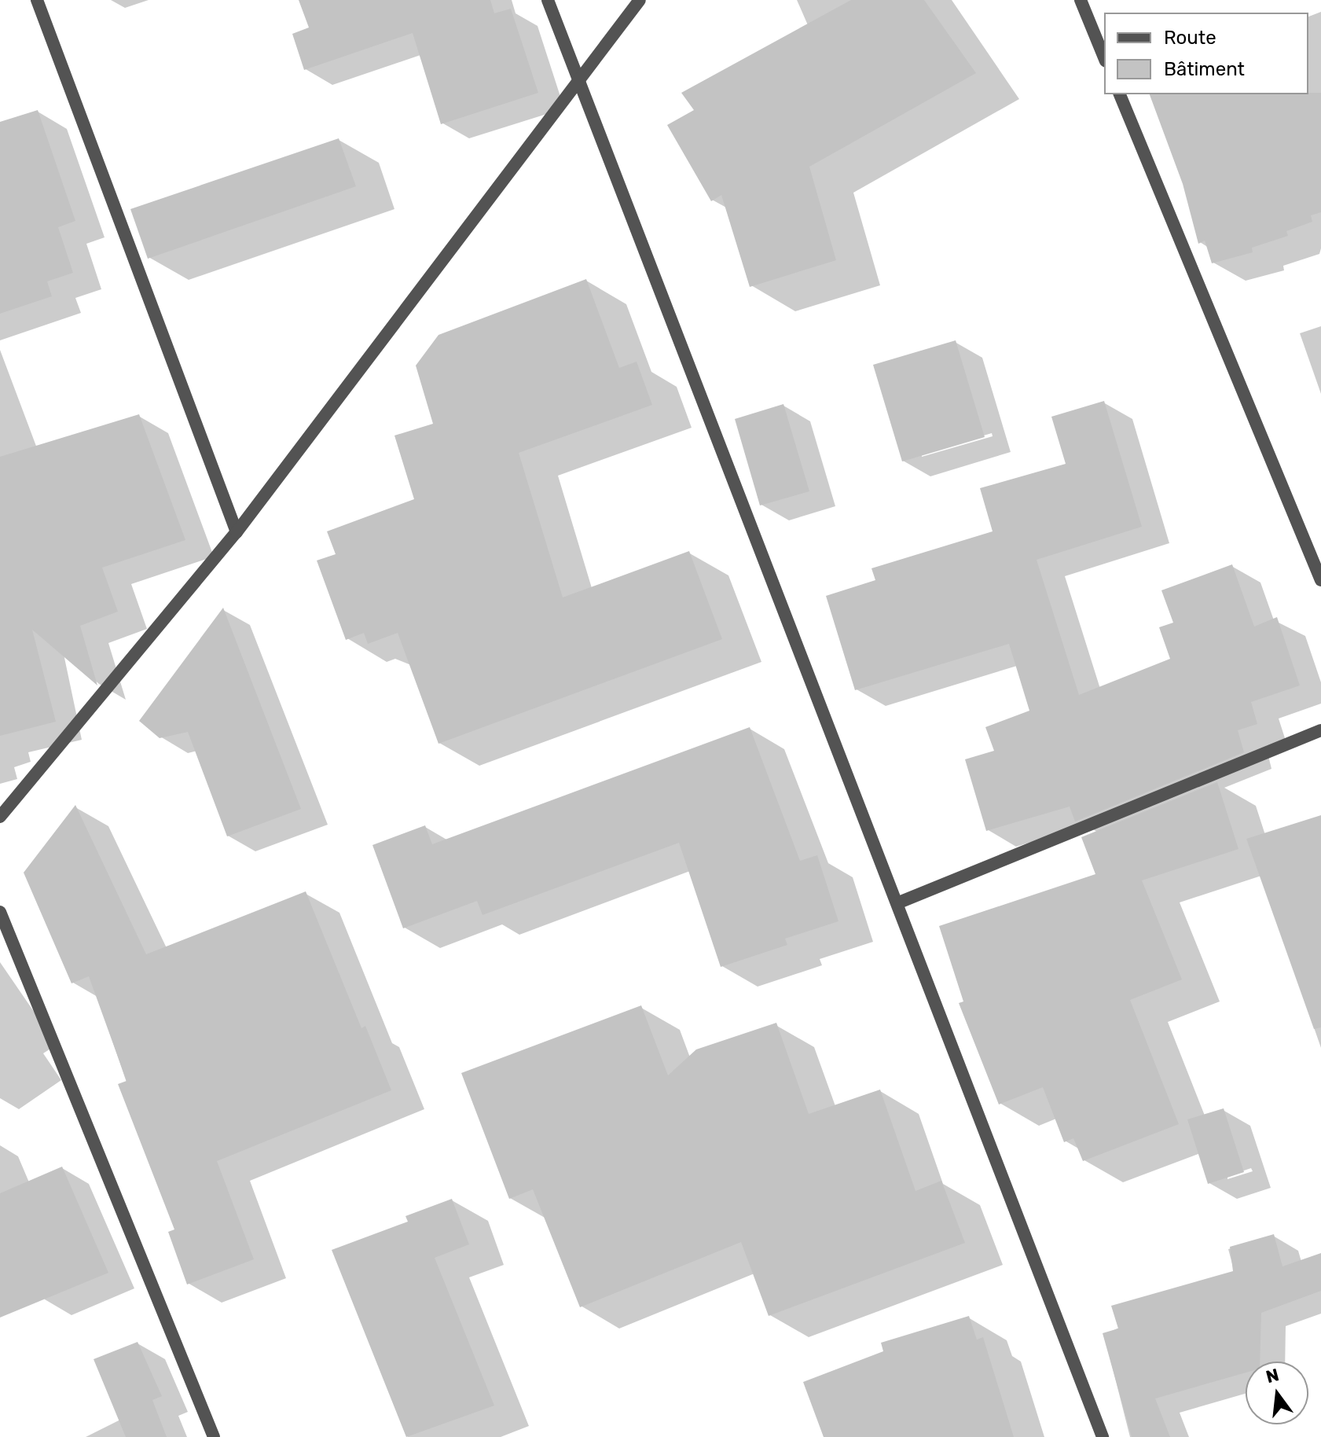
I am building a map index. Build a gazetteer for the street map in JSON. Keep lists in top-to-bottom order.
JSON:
{
  "legend": ["Route", "Bâtiment"],
  "north": "top"
}
